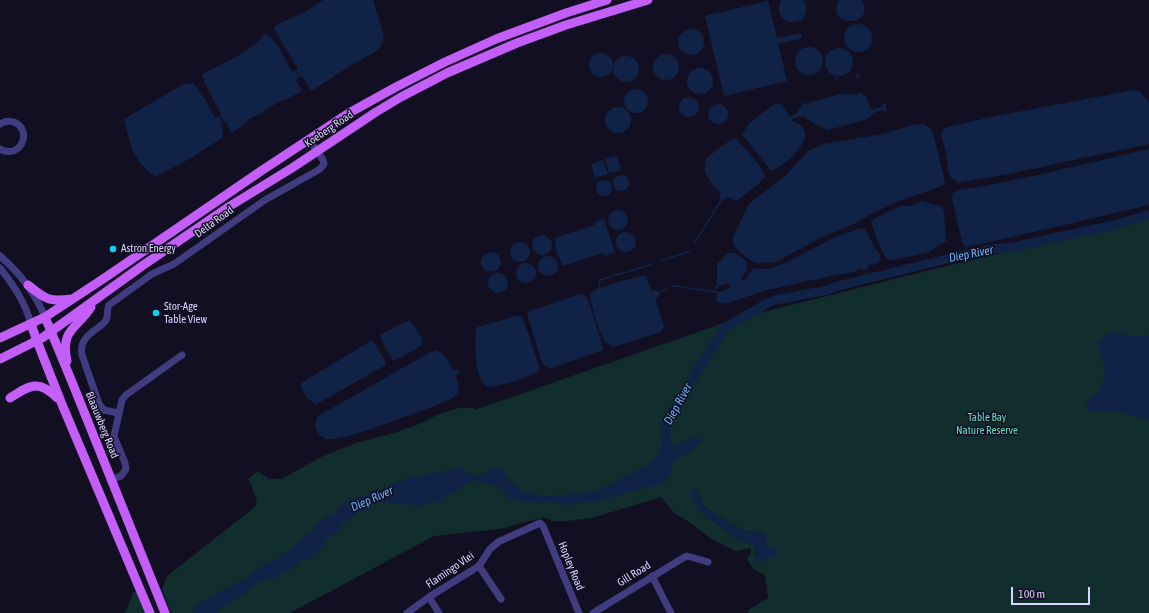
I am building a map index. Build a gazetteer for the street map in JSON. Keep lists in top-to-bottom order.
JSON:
{
  "streets": {
    "main road": ["Koeberg Road", "Blaauwberg Road"],
    "street": [
      "Delta Road",
      "Hopley Road",
      "Flamingo Vlei",
      "Gill Road"
    ]
  },
  "crossings": [
    ["Koeberg Road", "Delta Road"],
    ["Koeberg Road", "Blaauwberg Road"],
    ["Hopley Road", "Flamingo Vlei"]
  ],
  "water": ["Diep River"],
  "parks": ["Table Bay Nature Reserve"],
  "places": ["Astron Energy", "Stor-Age Table View"],
  "scale_bar": "100 m"
}
